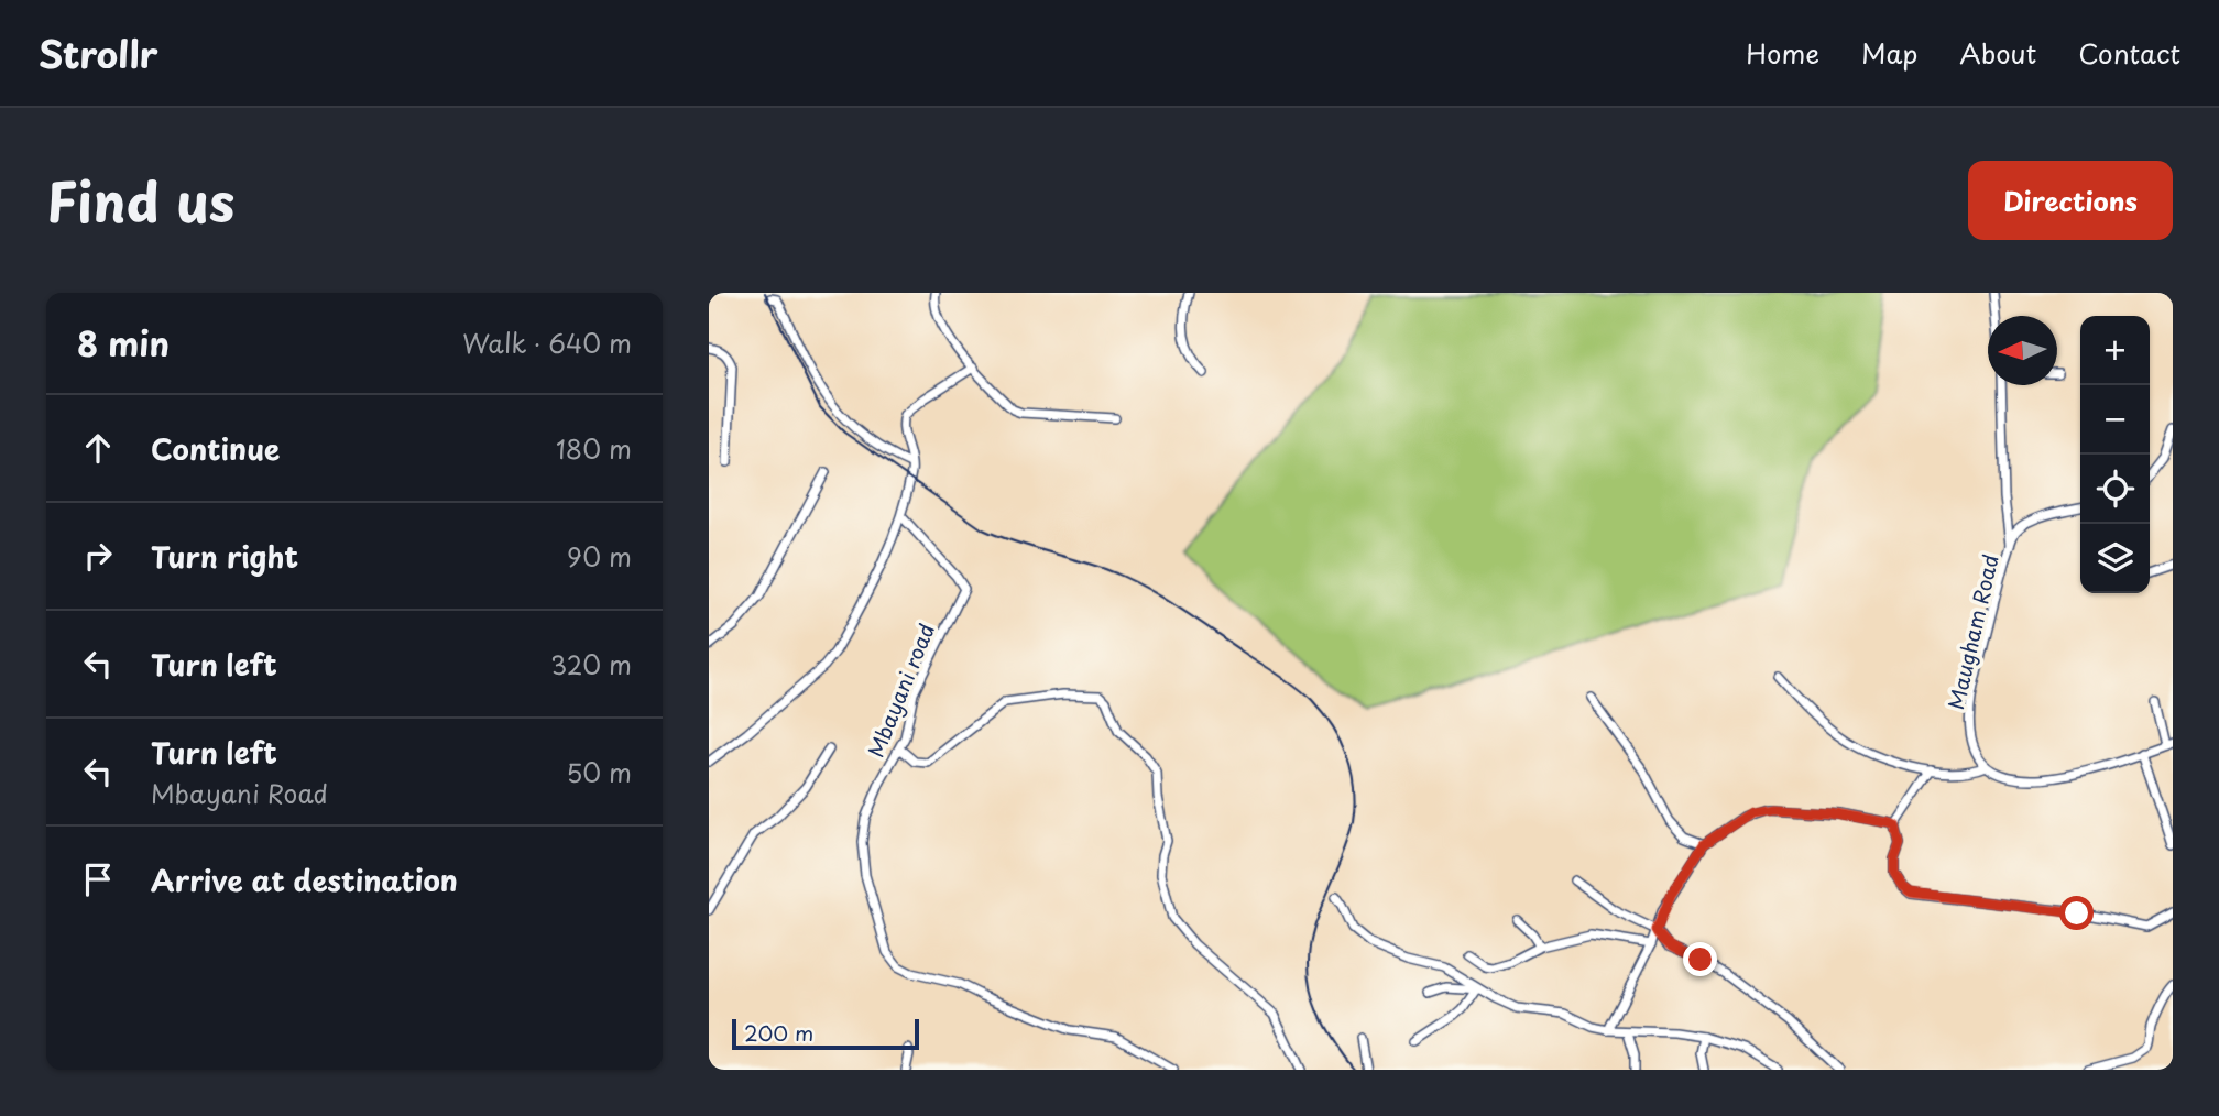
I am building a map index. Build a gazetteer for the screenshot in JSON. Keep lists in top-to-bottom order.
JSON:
{
  "streets": {
    "street": ["Maugham Road", "Mbayani road"]
  },
  "scale_bar": "200 m",
  "north": "left",
  "page": {
    "header": "Strollr",
    "nav": [
      "Home",
      "Map",
      "About",
      "Contact"
    ],
    "title": "Find us",
    "buttons": "Directions",
    "heading": ["8 min", "Walk · 640 m"],
    "map_buttons": ["+", "−"],
    "list": [
      ["Continue", "180 m"],
      ["Turn right", "90 m"],
      ["Turn left", "320 m"],
      ["Turn left", "Mbayani Road", "50 m"],
      "Arrive at destination"
    ],
    "scale": "200 m"
  }
}
